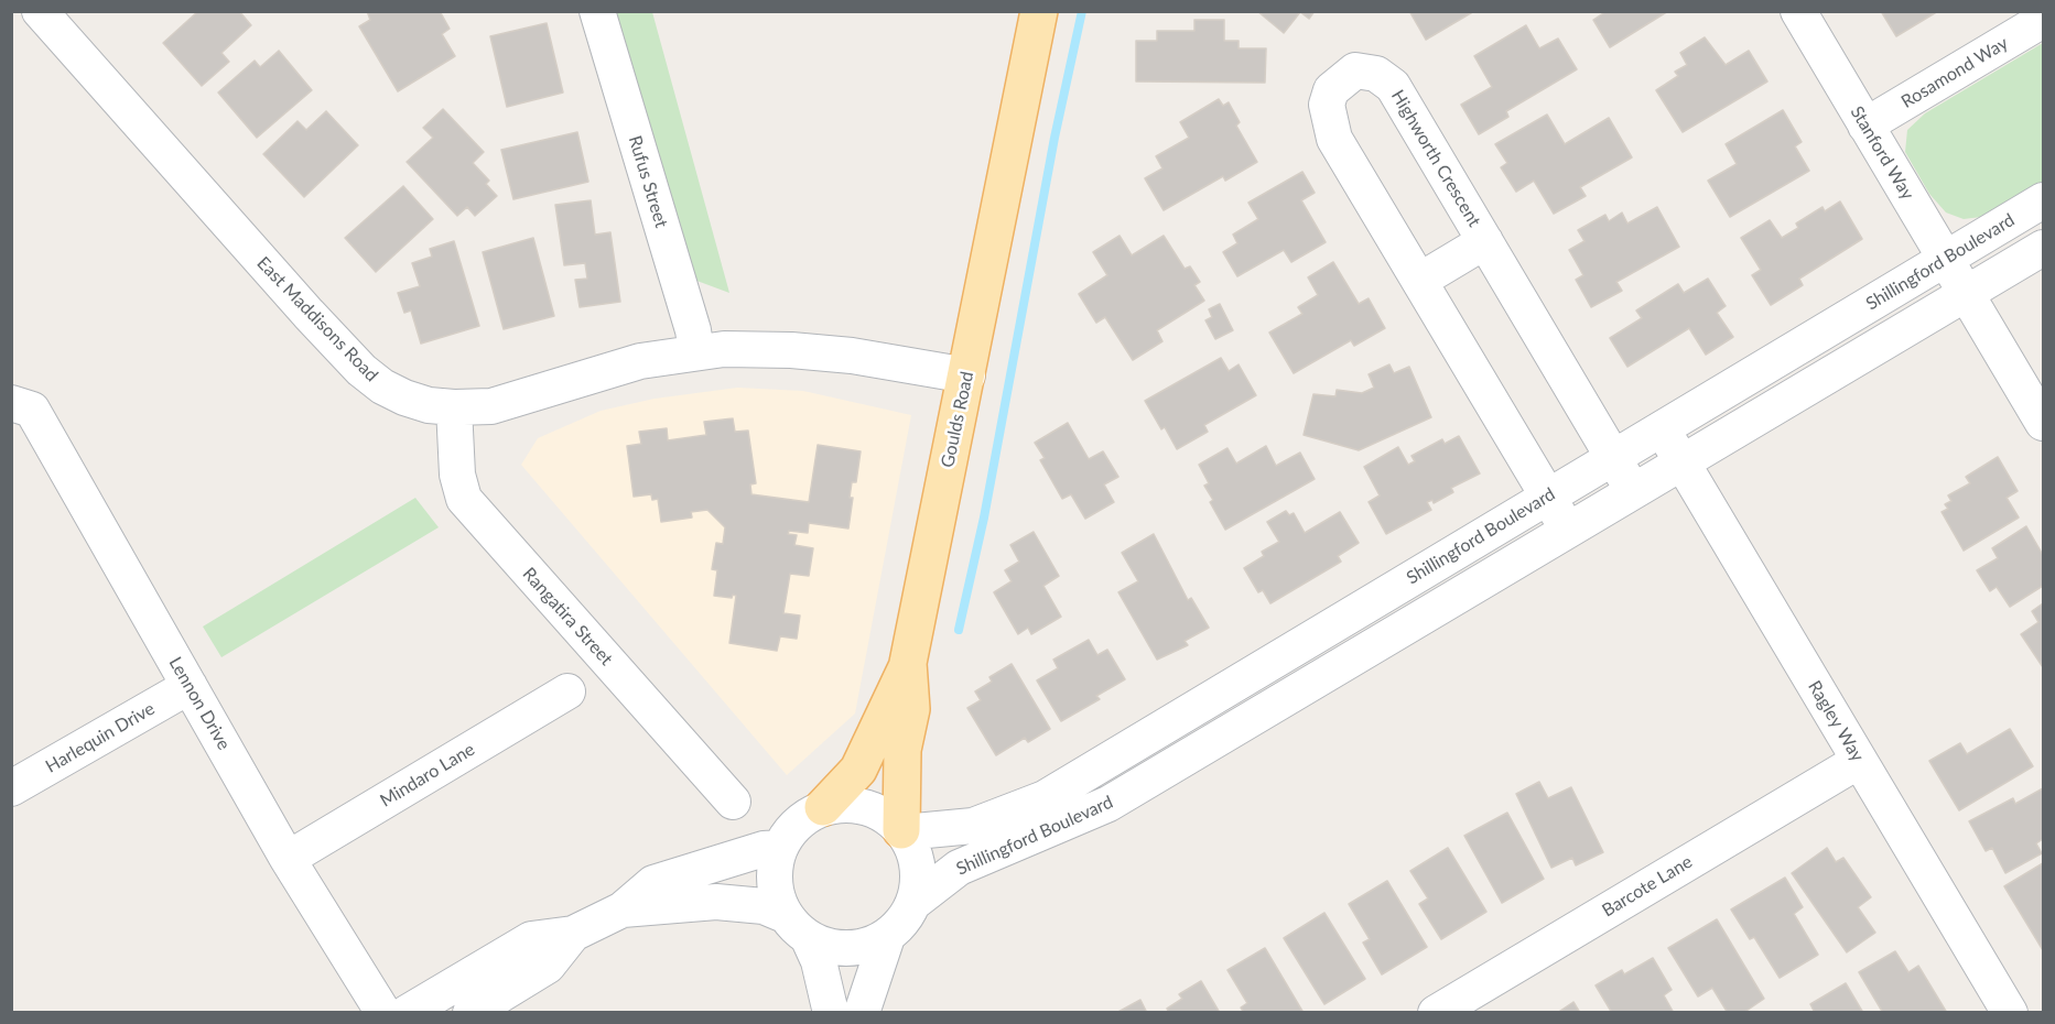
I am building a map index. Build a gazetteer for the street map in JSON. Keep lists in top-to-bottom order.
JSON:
{
  "streets": {
    "main road": ["Goulds Road"],
    "street": [
      "Rosamond Way",
      "Stanford Way",
      "Highworth Crescent",
      "Rufus Street",
      "Shillingford Boulevard",
      "East Maddisons Road",
      "Rangatira Street",
      "Lennon Drive",
      "Ragley Way",
      "Harlequin Drive",
      "Mindaro Lane",
      "Barcote Lane"
    ]
  },
  "crossings": [
    ["Rosamond Way", "Stanford Way"],
    ["Stanford Way", "Shillingford Boulevard"],
    ["Highworth Crescent", "Shillingford Boulevard"],
    ["Rufus Street", "East Maddisons Road"],
    ["Shillingford Boulevard", "Goulds Road"],
    ["Shillingford Boulevard", "Ragley Way"],
    ["East Maddisons Road", "Goulds Road"],
    ["East Maddisons Road", "Rangatira Street"],
    ["Lennon Drive", "Harlequin Drive"],
    ["Lennon Drive", "Mindaro Lane"],
    ["Ragley Way", "Barcote Lane"]
  ]
}
